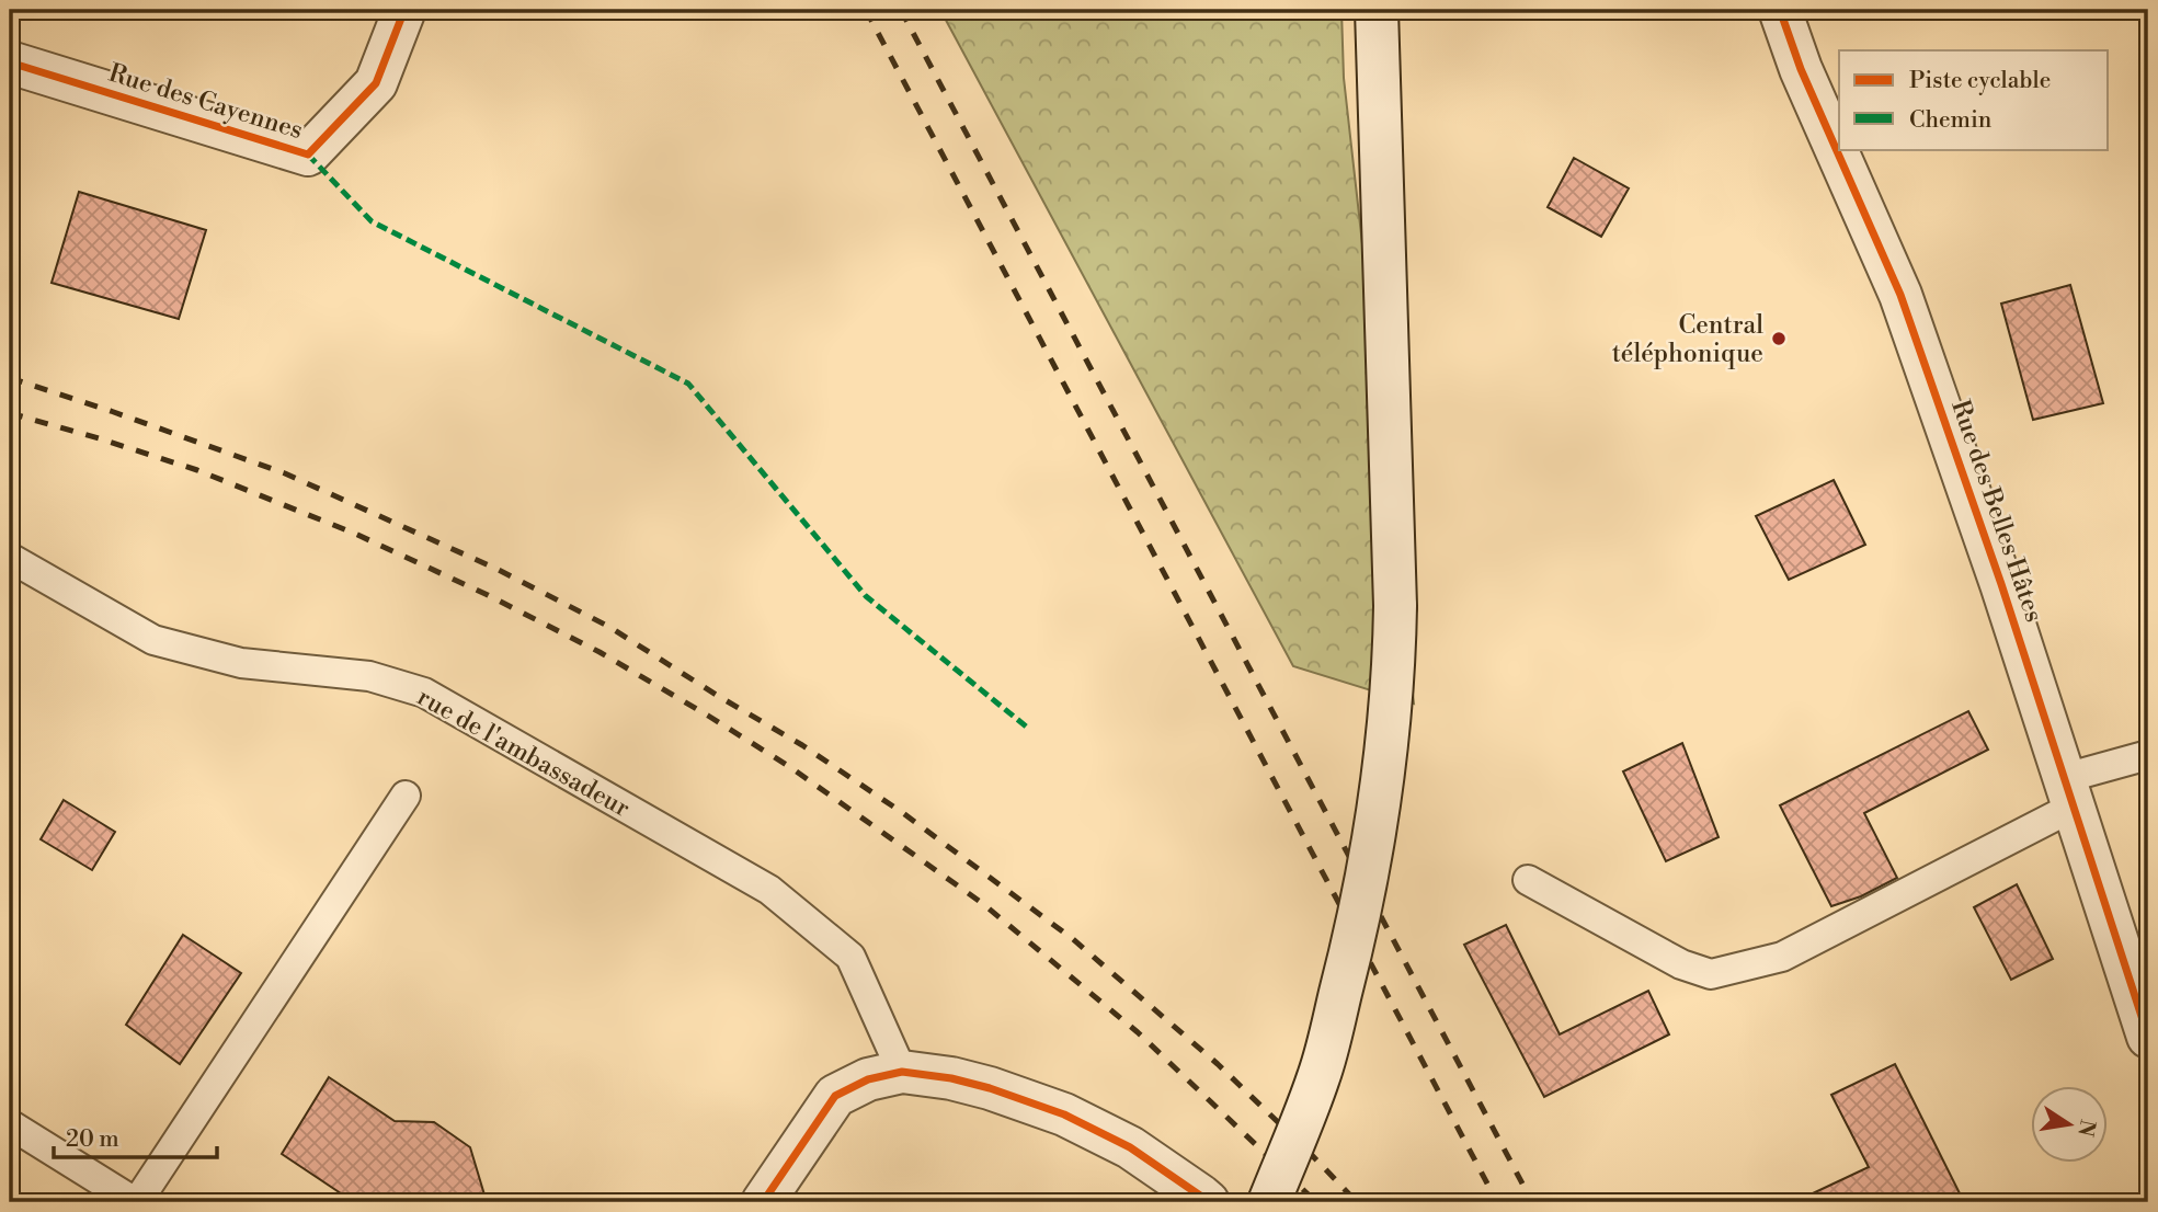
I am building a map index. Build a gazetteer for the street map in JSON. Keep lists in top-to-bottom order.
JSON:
{
  "streets": {
    "street": ["Rue des Cayennes", "Rue des Belles Hâtes"],
    "lane": ["rue de l'ambassadeur"]
  },
  "places": ["Central téléphonique"],
  "legend": ["Piste cyclable", "Chemin"],
  "scale_bar": "20 m",
  "north": "right"
}
